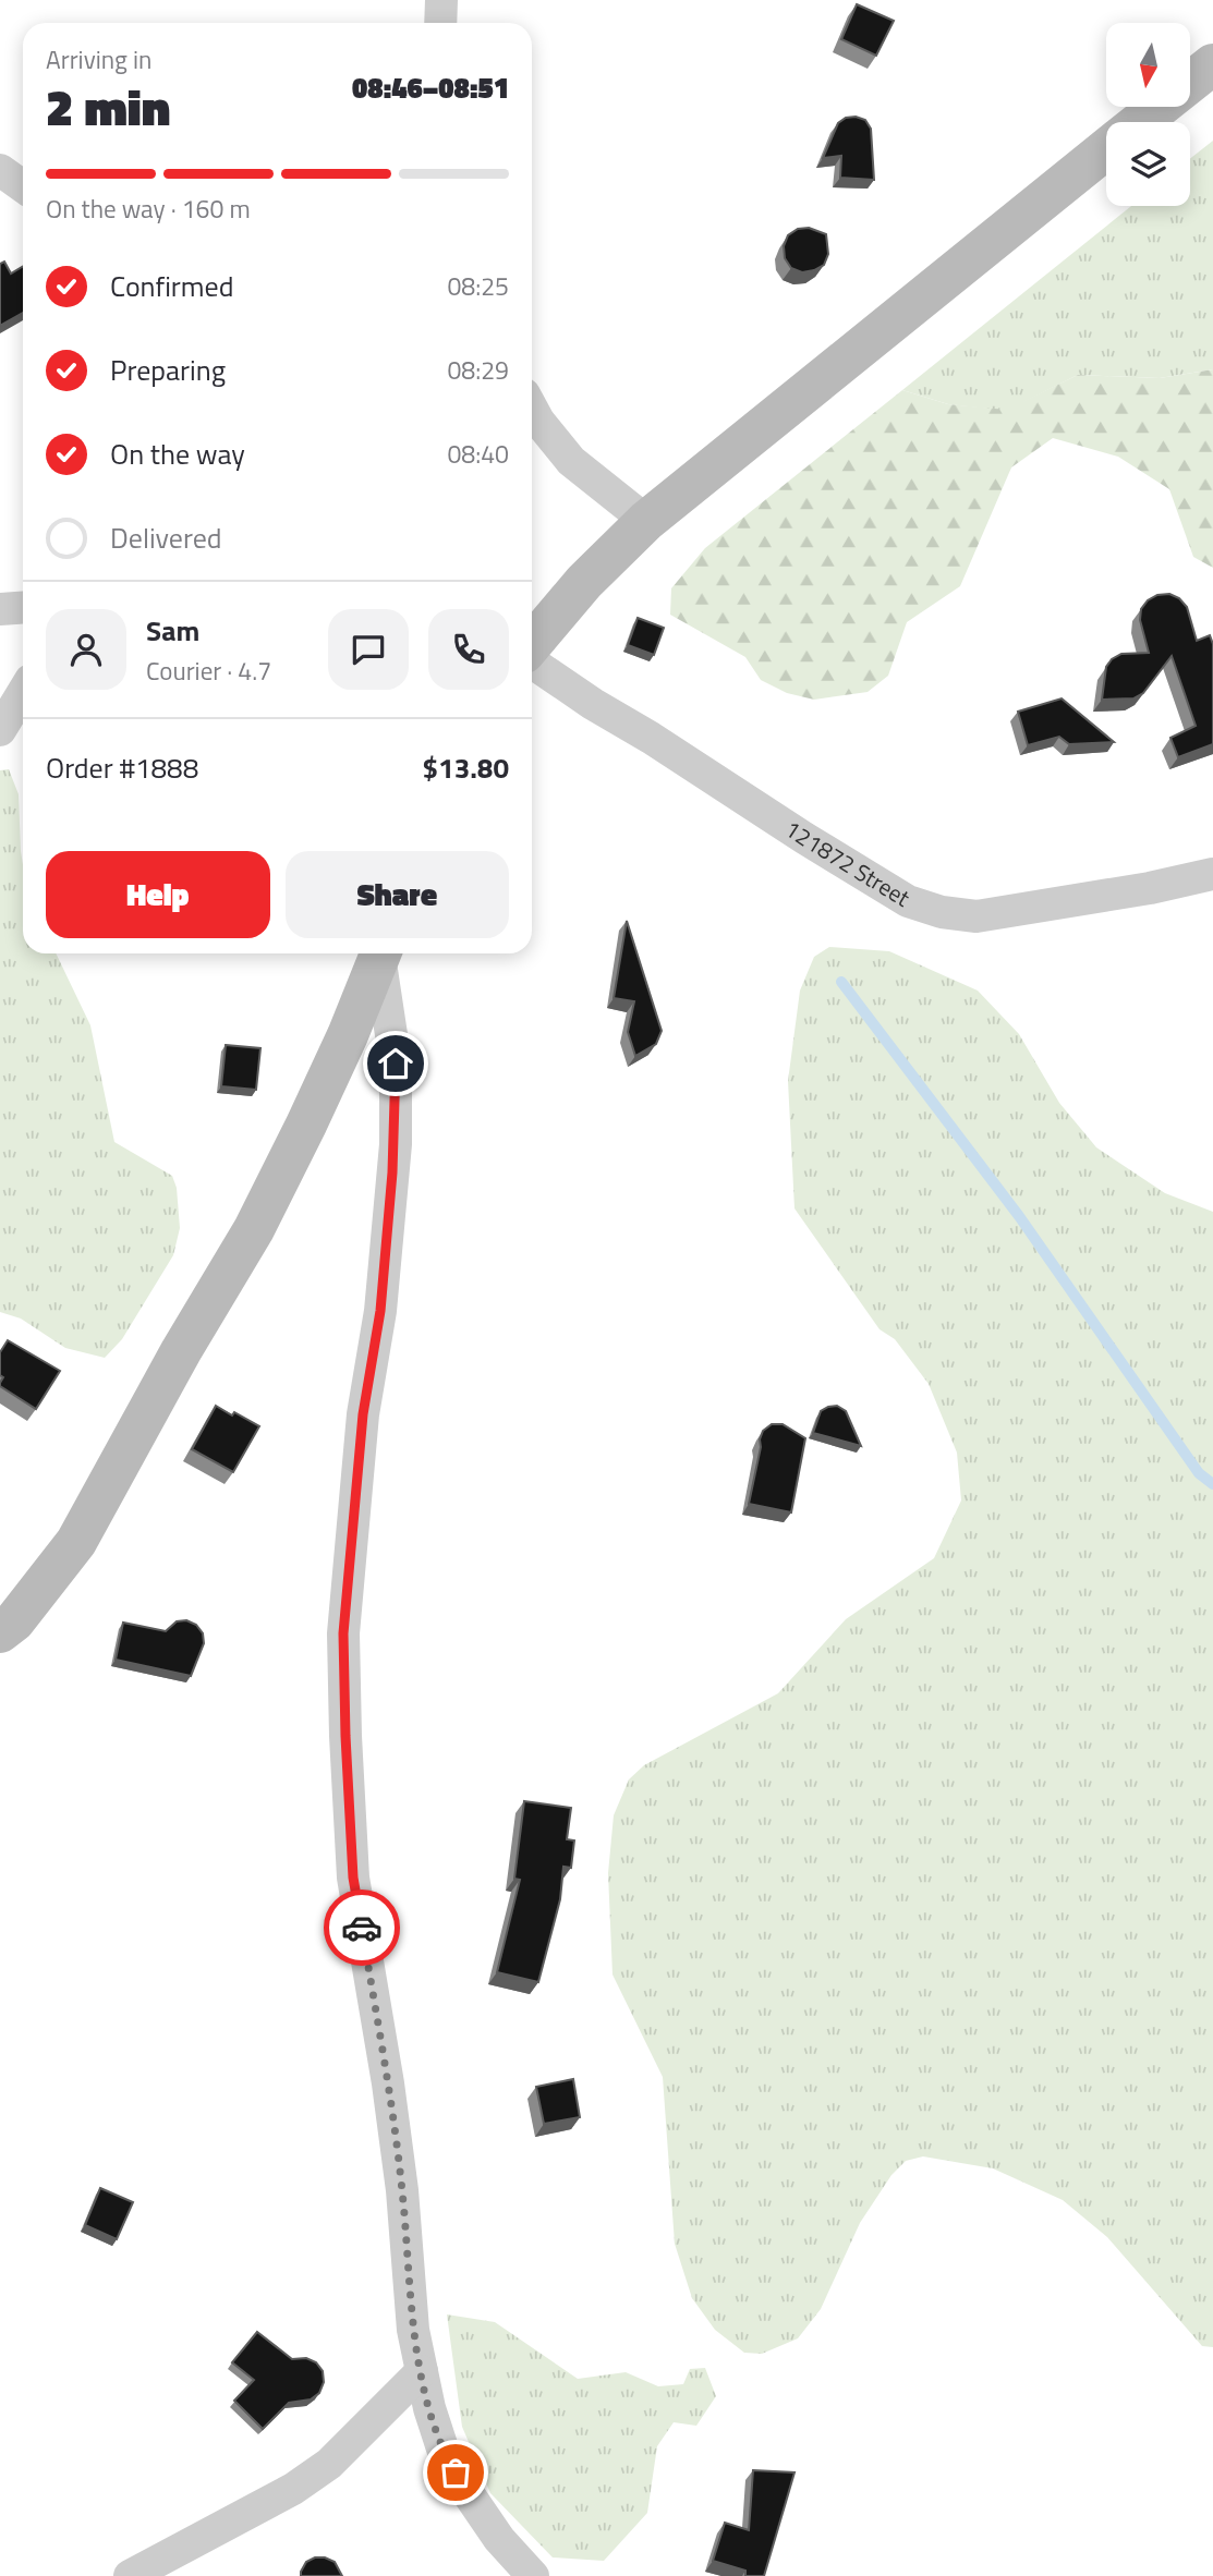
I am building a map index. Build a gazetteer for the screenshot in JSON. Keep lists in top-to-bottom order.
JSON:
{
  "streets": {
    "street": ["121872 Street"]
  },
  "north": "bottom",
  "page": {
    "heading": ["2 min", "Arriving in", "08:46–08:51"],
    "panel": [
      "Sam",
      "Courier · 4.7",
      "Order #1888",
      "$13.80"
    ],
    "bar": "On the way · 160 m",
    "list": [
      ["Confirmed", "08:25"],
      ["Preparing", "08:29"],
      ["On the way", "08:40"],
      "Delivered"
    ],
    "buttons": ["Help", "Share"]
  }
}
